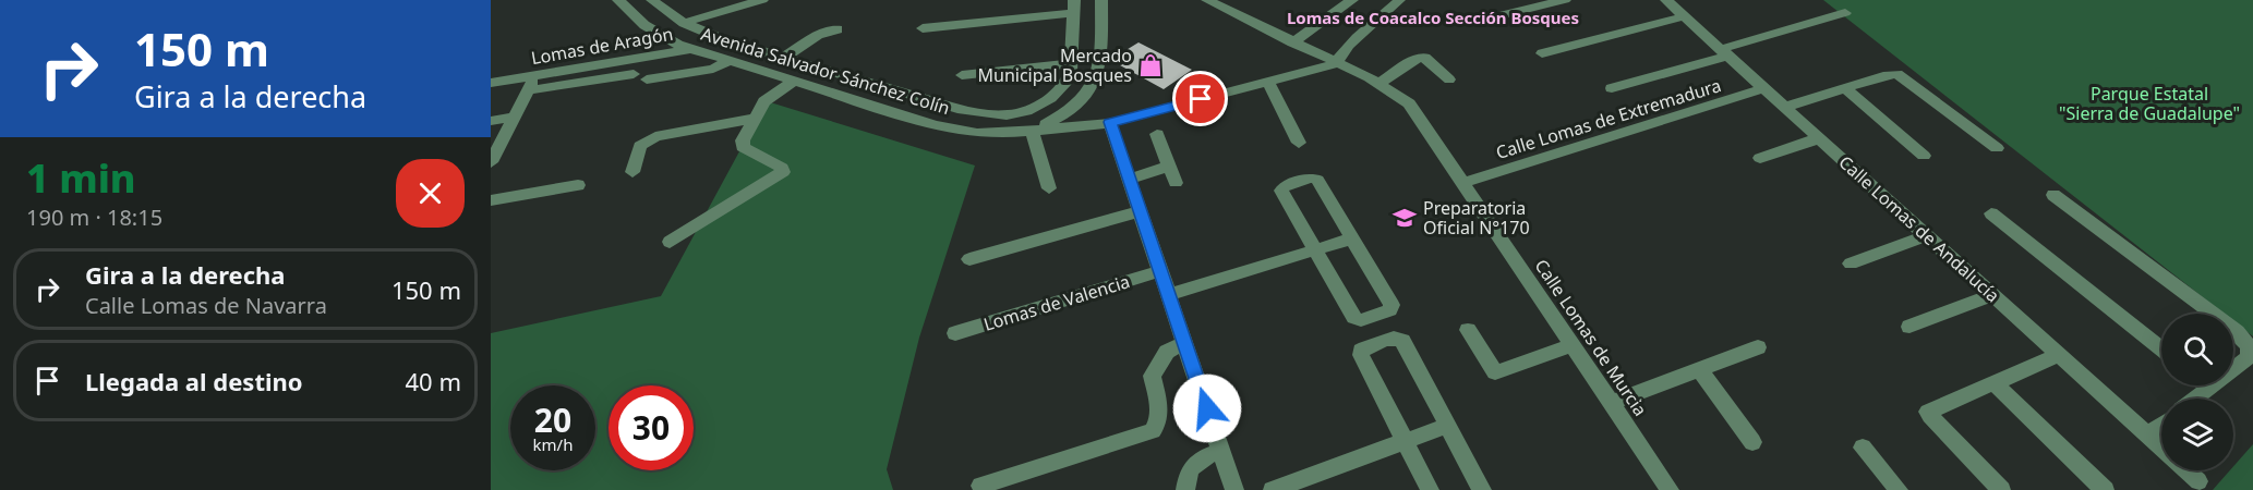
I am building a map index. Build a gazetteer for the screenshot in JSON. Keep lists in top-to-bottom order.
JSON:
{
  "streets": {
    "street": [
      "Lomas de Aragón",
      "Avenida Salvador Sánchez Colín",
      "Calle Lomas de Extremadura",
      "Calle Lomas de Andalucía",
      "Lomas de Valencia",
      "Calle Lomas de Murcia"
    ]
  },
  "crossings": [
    ["Lomas de Aragón", "Avenida Salvador Sánchez Colín"],
    ["Avenida Salvador Sánchez Colín", "Calle Lomas de Murcia"],
    ["Calle Lomas de Extremadura", "Calle Lomas de Andalucía"],
    ["Calle Lomas de Extremadura", "Calle Lomas de Murcia"]
  ],
  "districts": ["Lomas de Coacalco Sección Bosques"],
  "parks": ["Parque Estatal \"Sierra de Guadalupe\""],
  "places": {
    "shop": ["Mercado Municipal Bosques"],
    "school or university": ["Preparatoria Oficial N°170"]
  },
  "page": {
    "turn": ["150 m", "Gira a la derecha"],
    "heading": ["1 min", "190 m · 18:15"],
    "list": [
      {
        "name": "Gira a la derecha",
        "note": "Calle Lomas de Navarra",
        "value": "150 m"
      },
      {
        "name": "Llegada al destino",
        "value": "40 m"
      }
    ],
    "speed": "20 km/h",
    "limit": "30"
  }
}
